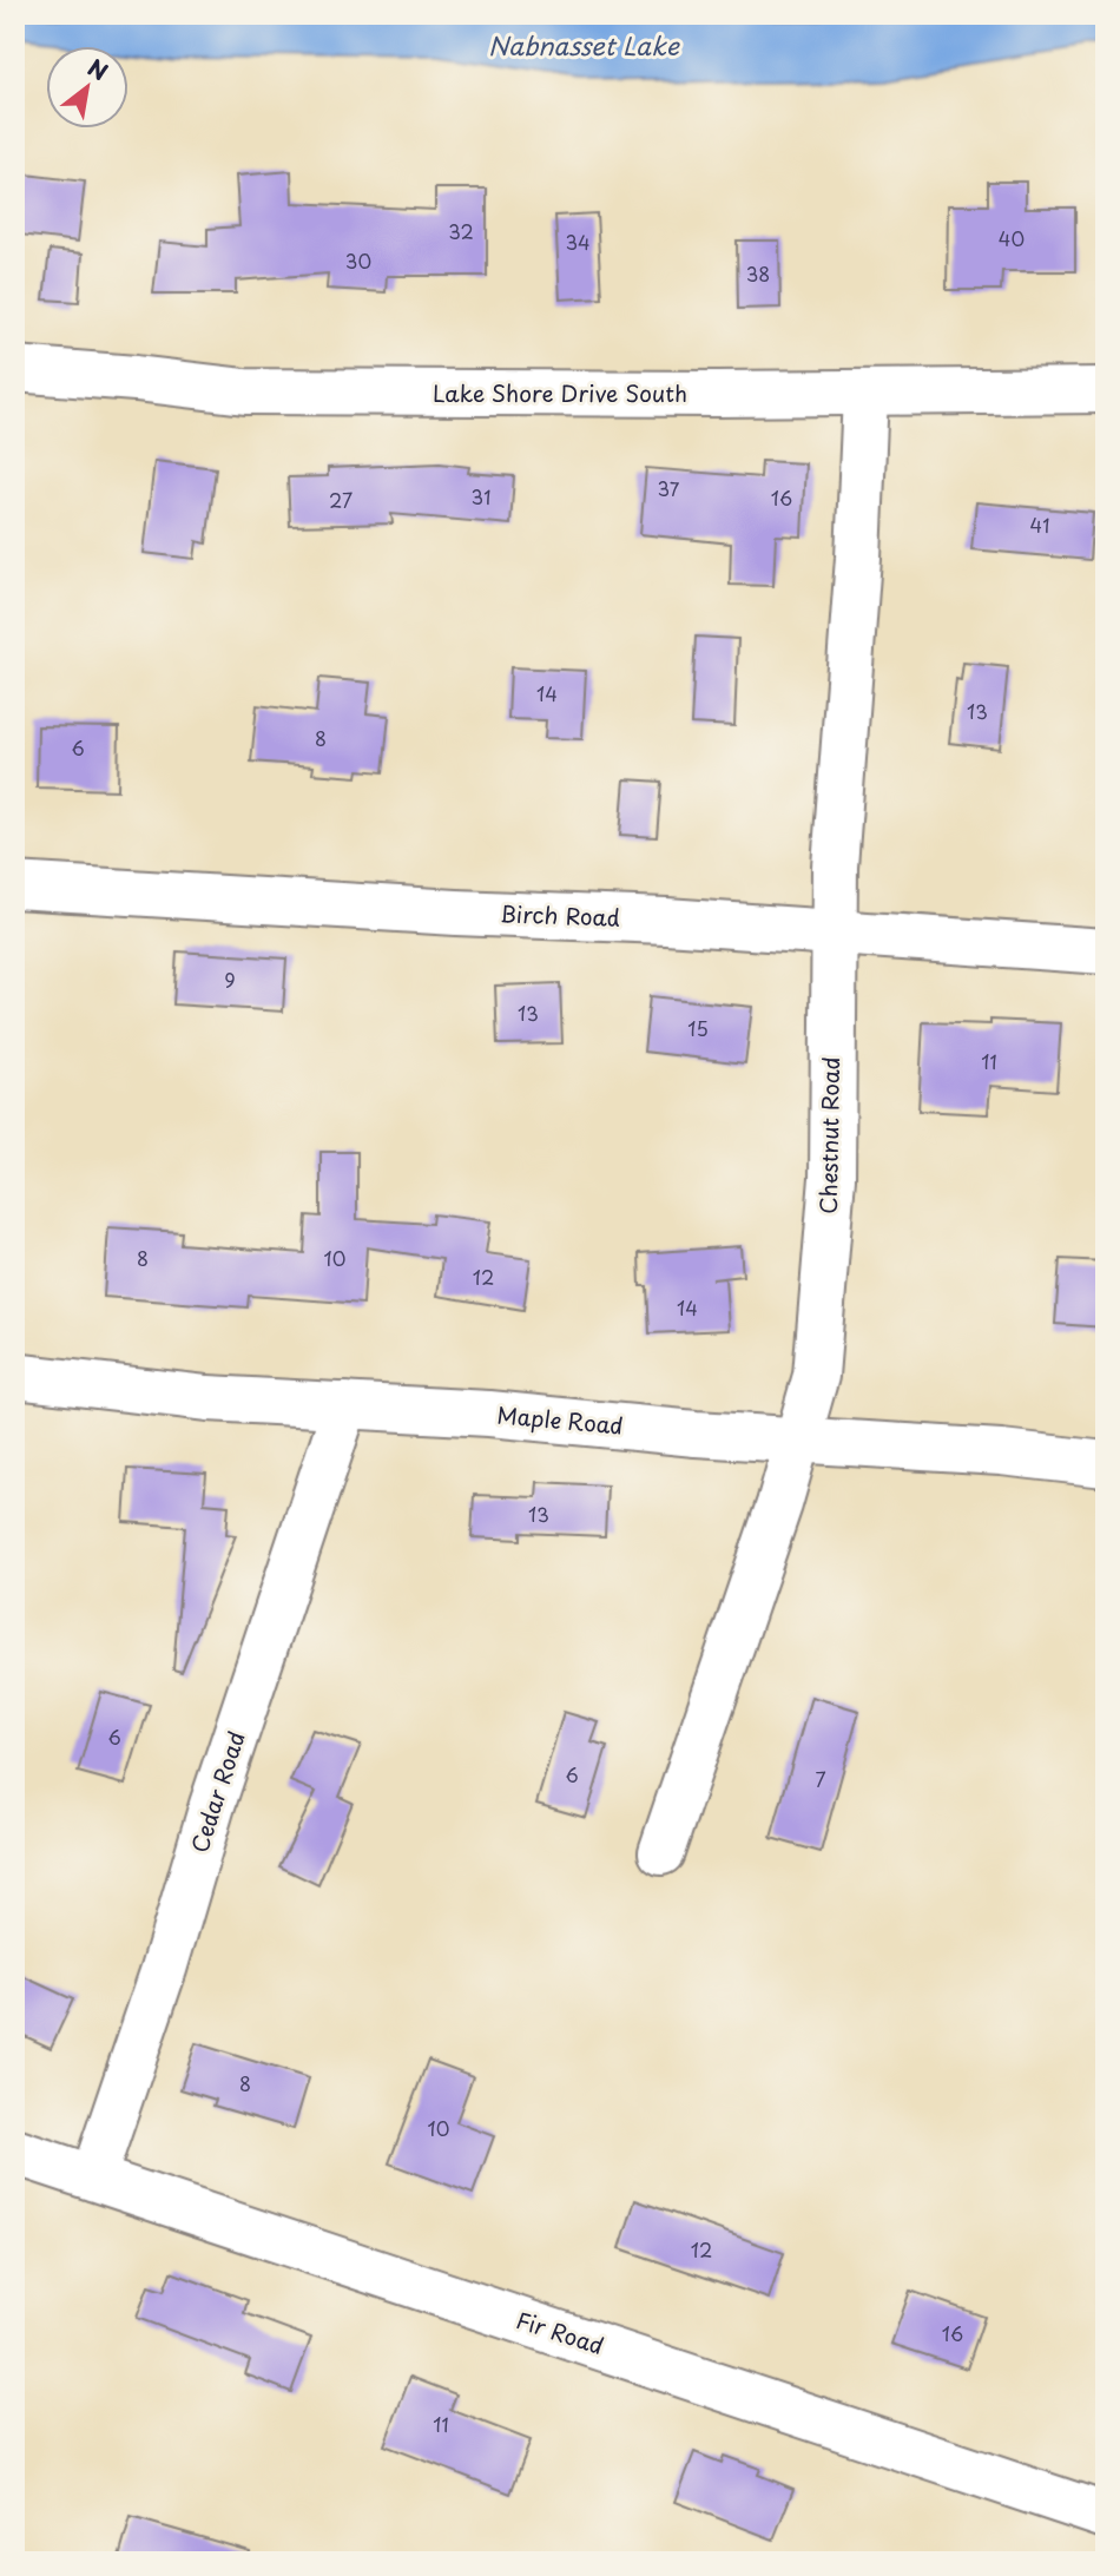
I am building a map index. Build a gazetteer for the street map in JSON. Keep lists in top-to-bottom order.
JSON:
{
  "streets": {
    "street": [
      "Lake Shore Drive South",
      "Birch Road",
      "Chestnut Road",
      "Maple Road",
      "Cedar Road",
      "Fir Road"
    ]
  },
  "crossings": [
    ["Lake Shore Drive South", "Chestnut Road"],
    ["Birch Road", "Chestnut Road"],
    ["Chestnut Road", "Maple Road"],
    ["Maple Road", "Cedar Road"],
    ["Cedar Road", "Fir Road"]
  ],
  "water": ["Nabnasset Lake"],
  "house_numbers": [
    "32",
    "40",
    "34",
    "30",
    "38",
    "37",
    "31",
    "16",
    "27",
    "41",
    "14",
    "13",
    "8",
    "6",
    "9",
    "13",
    "15",
    "11",
    "8",
    "10",
    "12",
    "14",
    "13",
    "6",
    "6",
    "7",
    "8",
    "10",
    "12",
    "16",
    "11"
  ],
  "north": "top right"
}
